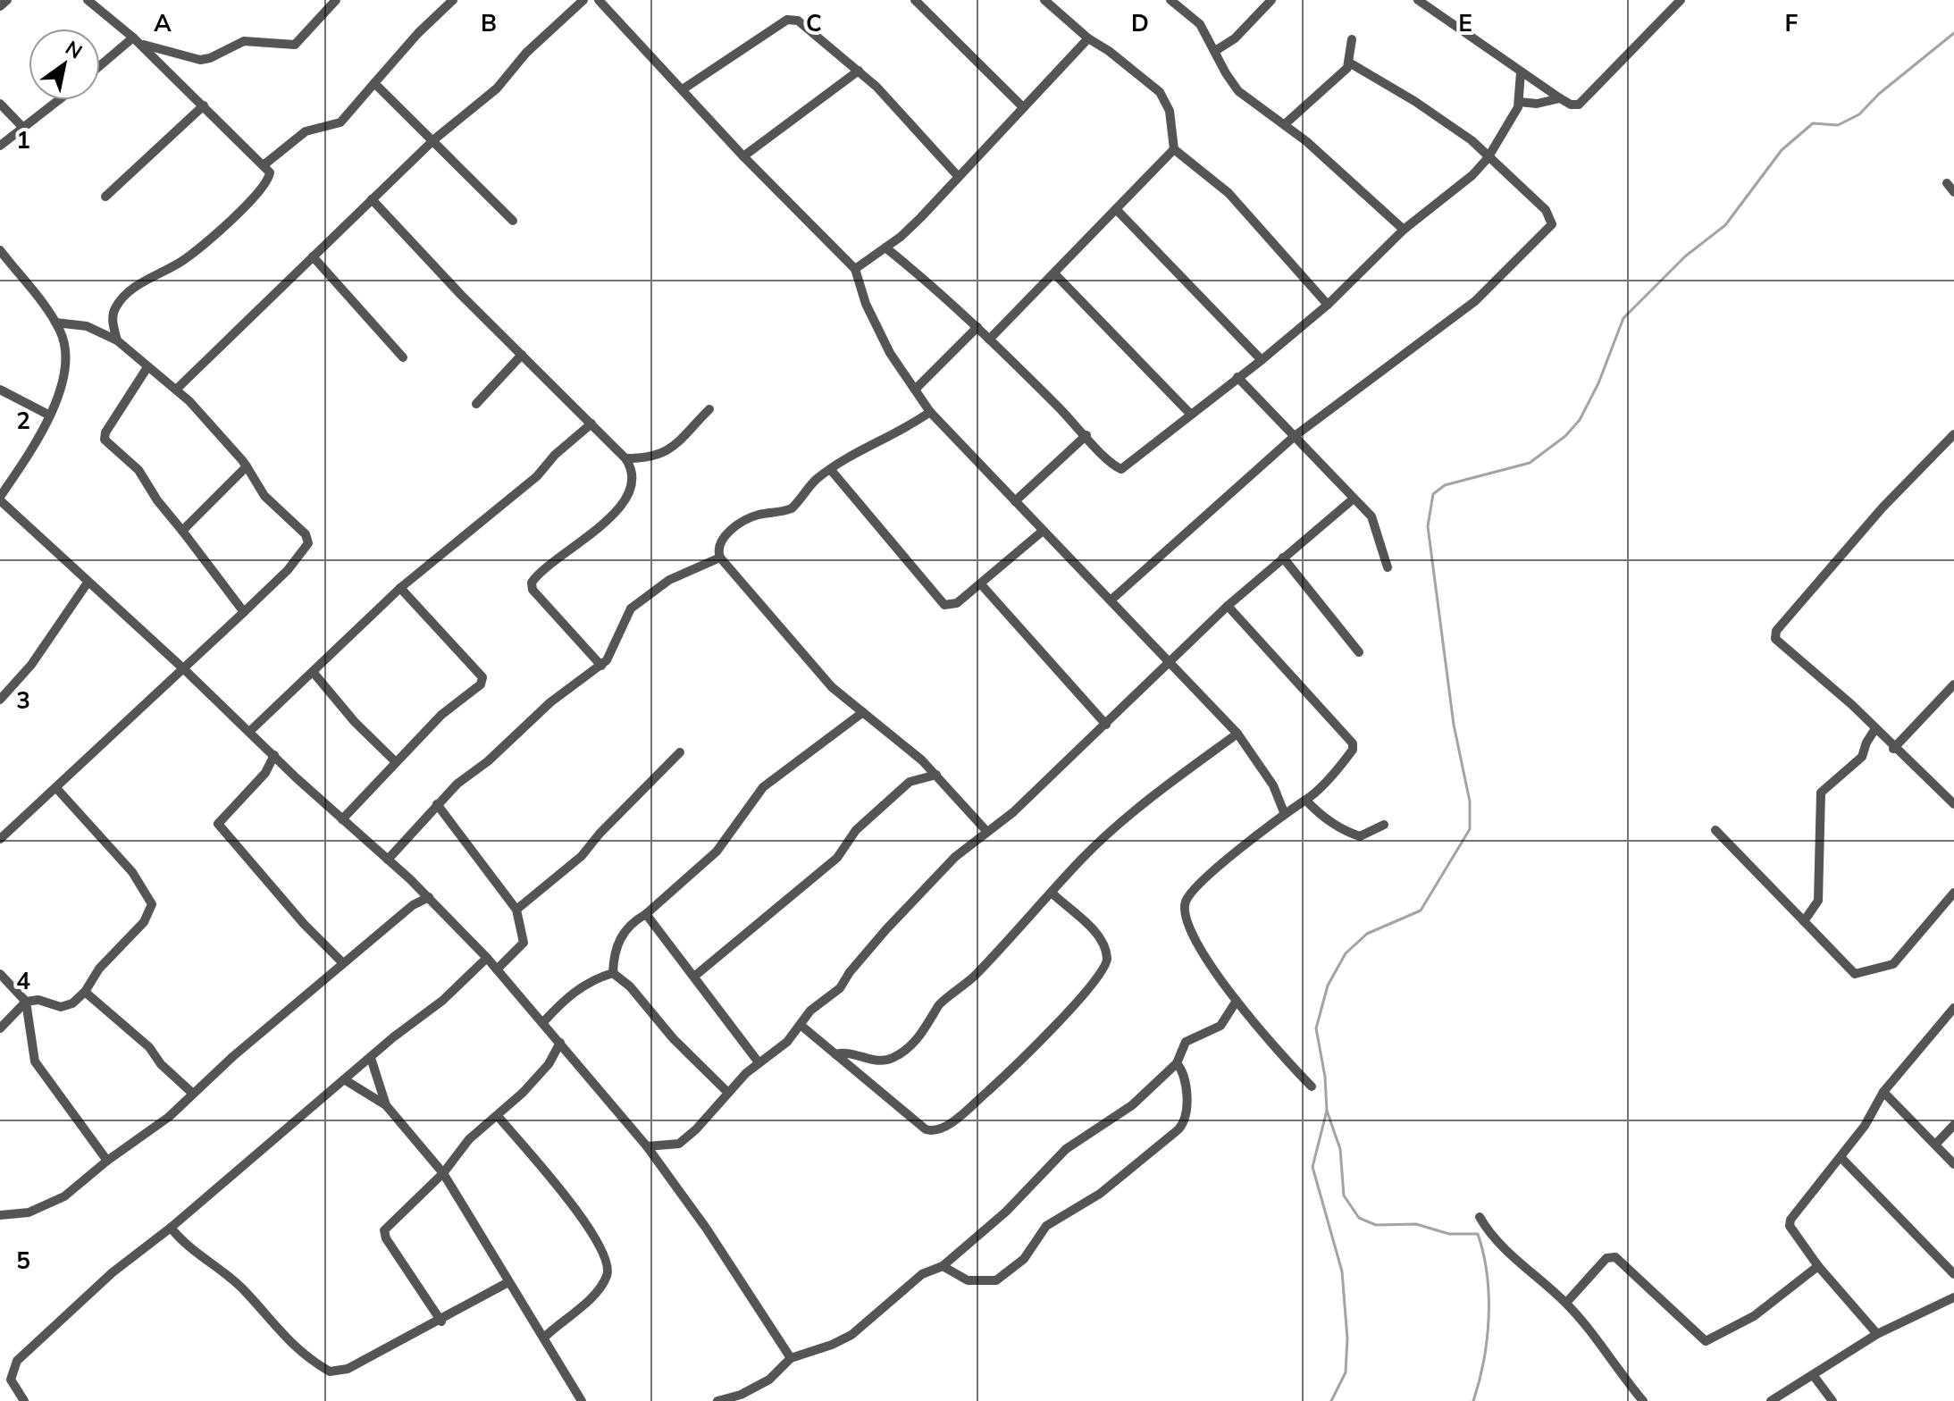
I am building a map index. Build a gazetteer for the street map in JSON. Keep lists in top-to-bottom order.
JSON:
{
  "north": "top right",
  "grid": {
    "columns": [
      "A",
      "B",
      "C",
      "D",
      "E",
      "F"
    ],
    "rows": [
      "1",
      "2",
      "3",
      "4",
      "5"
    ]
  }
}
